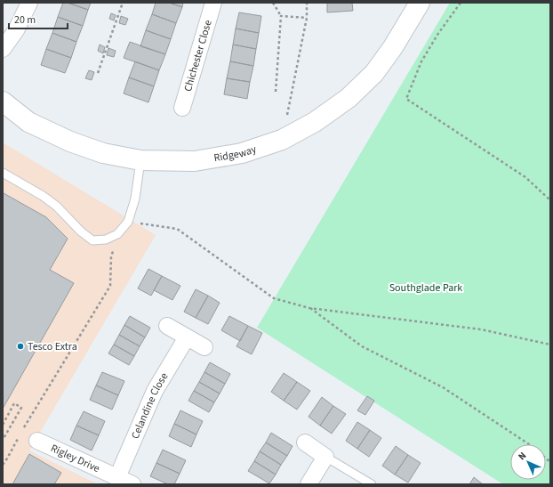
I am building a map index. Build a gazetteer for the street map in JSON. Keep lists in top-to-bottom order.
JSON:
{
  "streets": {
    "street": [
      "Chichester Close",
      "Ridgeway",
      "Celandine Close",
      "Rigley Drive"
    ]
  },
  "crossings": [
    ["Celandine Close", "Rigley Drive"]
  ],
  "parks": ["Southglade Park"],
  "places": ["Tesco Extra"],
  "scale_bar": "20 m",
  "north": "top left"
}
